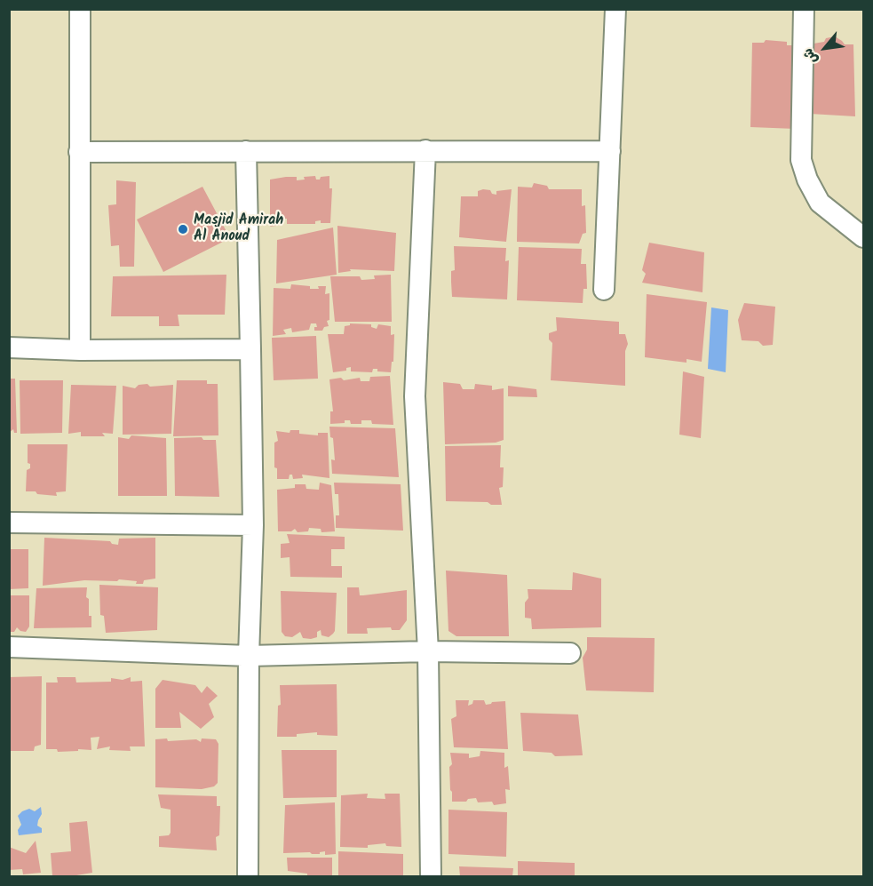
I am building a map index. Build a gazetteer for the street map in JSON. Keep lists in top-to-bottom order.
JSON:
{
  "places": ["Masjid Amirah Al Anoud"],
  "north": "bottom left"
}
